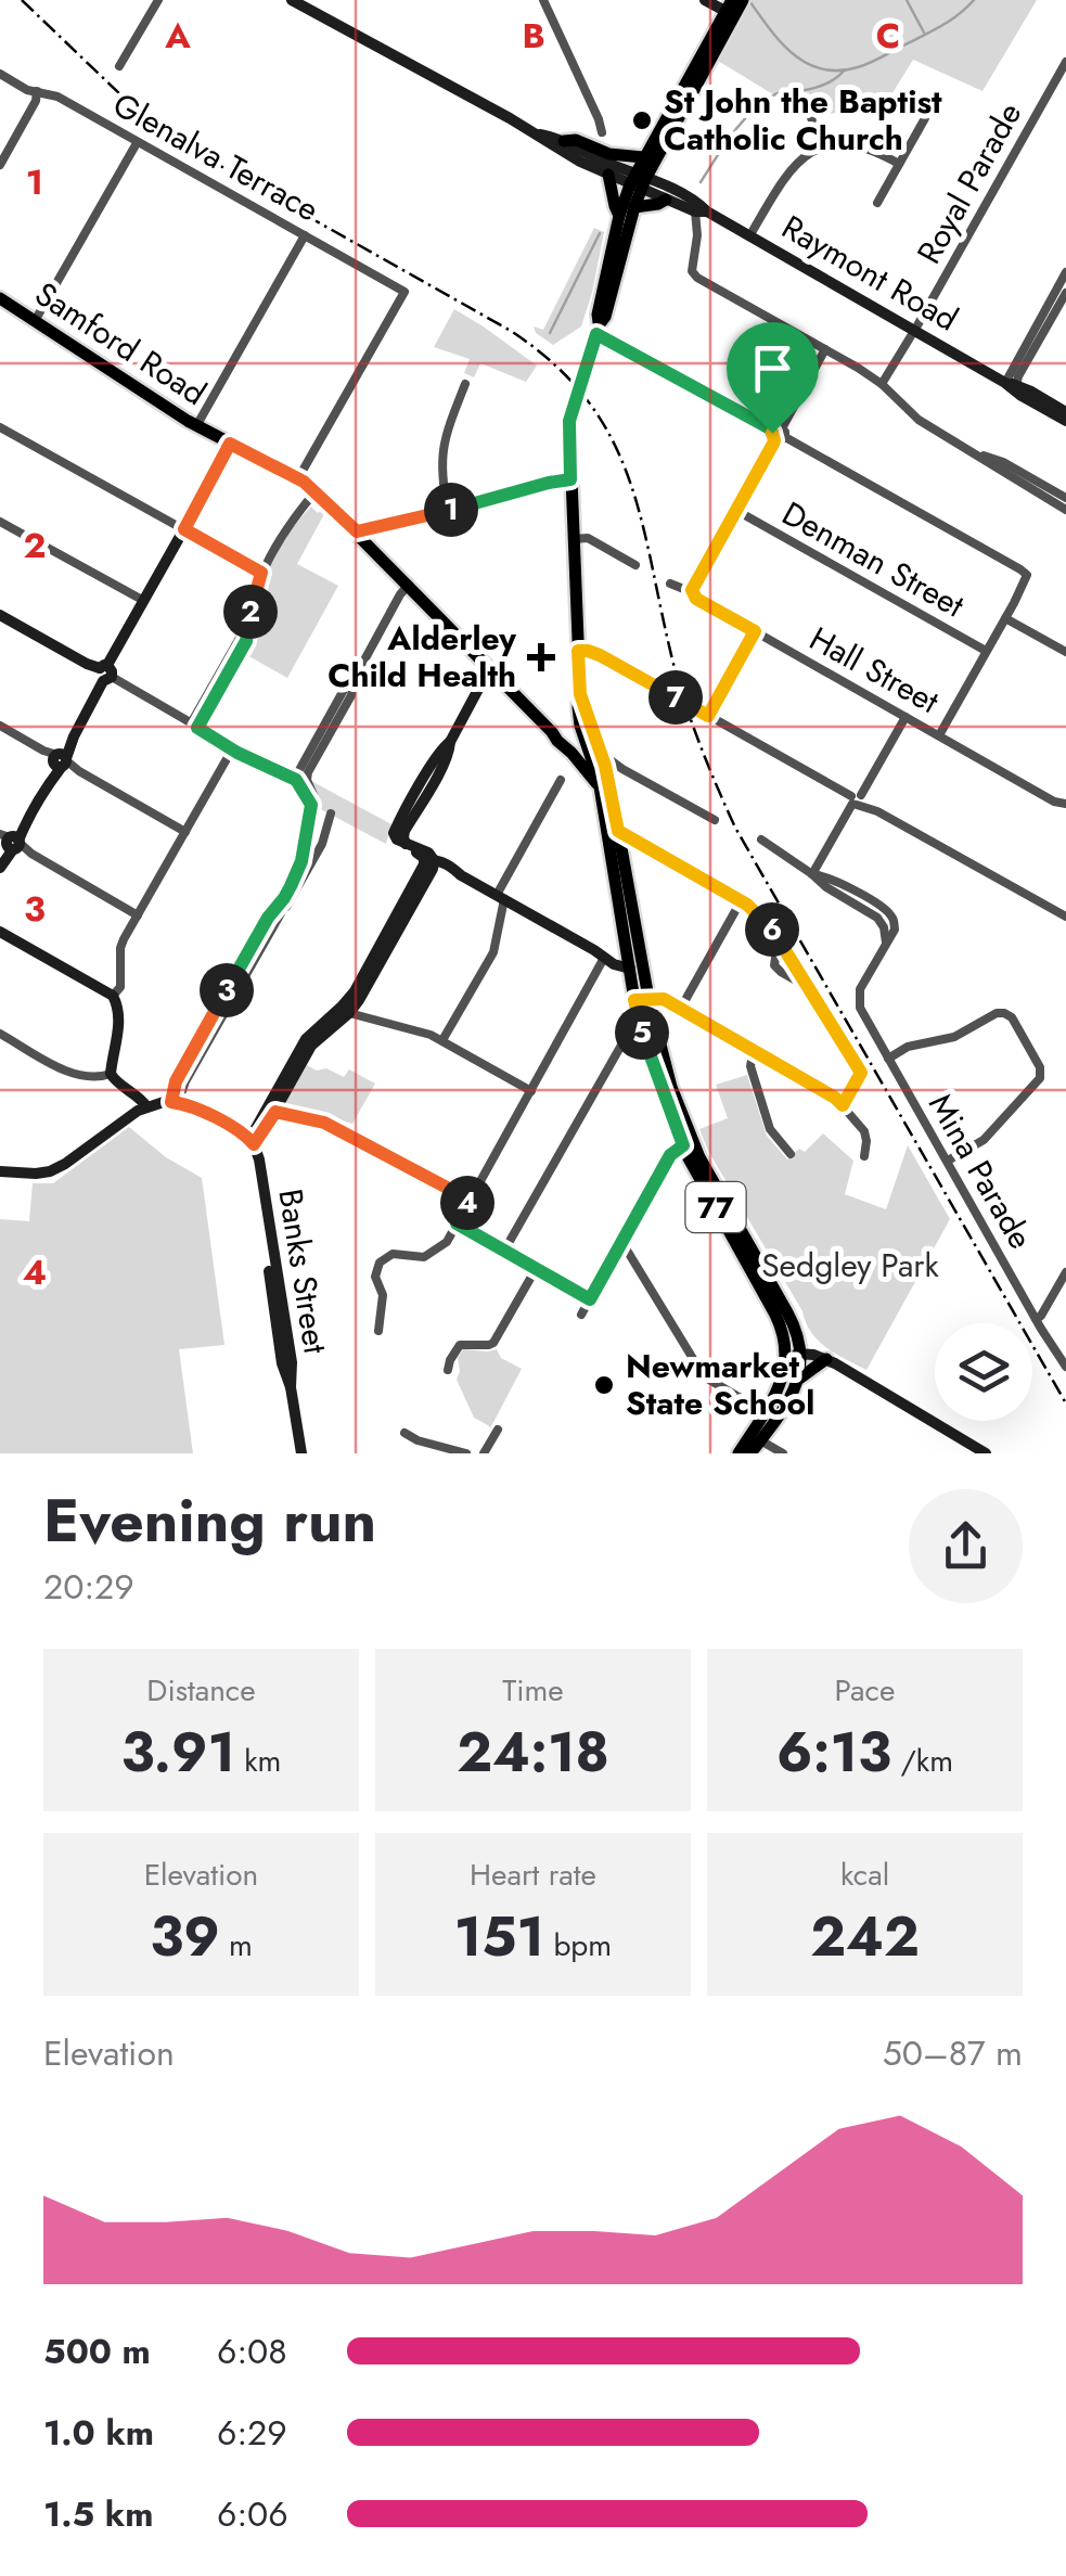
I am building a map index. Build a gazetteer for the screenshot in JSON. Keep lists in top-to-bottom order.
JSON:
{
  "streets": {
    "main road": ["Samford Road", "77"],
    "street": [
      "Glenalva Terrace",
      "Royal Parade",
      "Raymont Road",
      "Denman Street",
      "Hall Street",
      "Mina Parade",
      "Banks Street"
    ]
  },
  "crossings": [
    ["Glenalva Terrace", "Samford Road"],
    ["Royal Parade", "Raymont Road"],
    ["Samford Road", "77"]
  ],
  "parks": ["Sedgley Park"],
  "places": {
    "other": ["St John the Baptist Catholic Church", "Newmarket State School"],
    "health": ["Alderley Child Health"]
  },
  "page": {
    "pins": [
      "1",
      "2",
      "7",
      "6",
      "3",
      "5",
      "4"
    ],
    "heading": ["Evening run", "20:29"],
    "stats": [
      ["Distance", "3.91 km"],
      ["Time", "24:18"],
      ["Pace", "6:13 /km"],
      ["Elevation", "39 m"],
      ["Heart rate", "151 bpm"],
      ["kcal", "242"]
    ],
    "chart": ["Elevation", "50–87 m"],
    "list": [
      {
        "name": "500 m",
        "note": "6:08"
      },
      {
        "name": "1.0 km",
        "note": "6:29"
      },
      {
        "name": "1.5 km",
        "note": "6:06"
      }
    ]
  },
  "grid": {
    "columns": ["A", "B", "C"],
    "rows": [
      "1",
      "2",
      "3",
      "4"
    ]
  }
}
